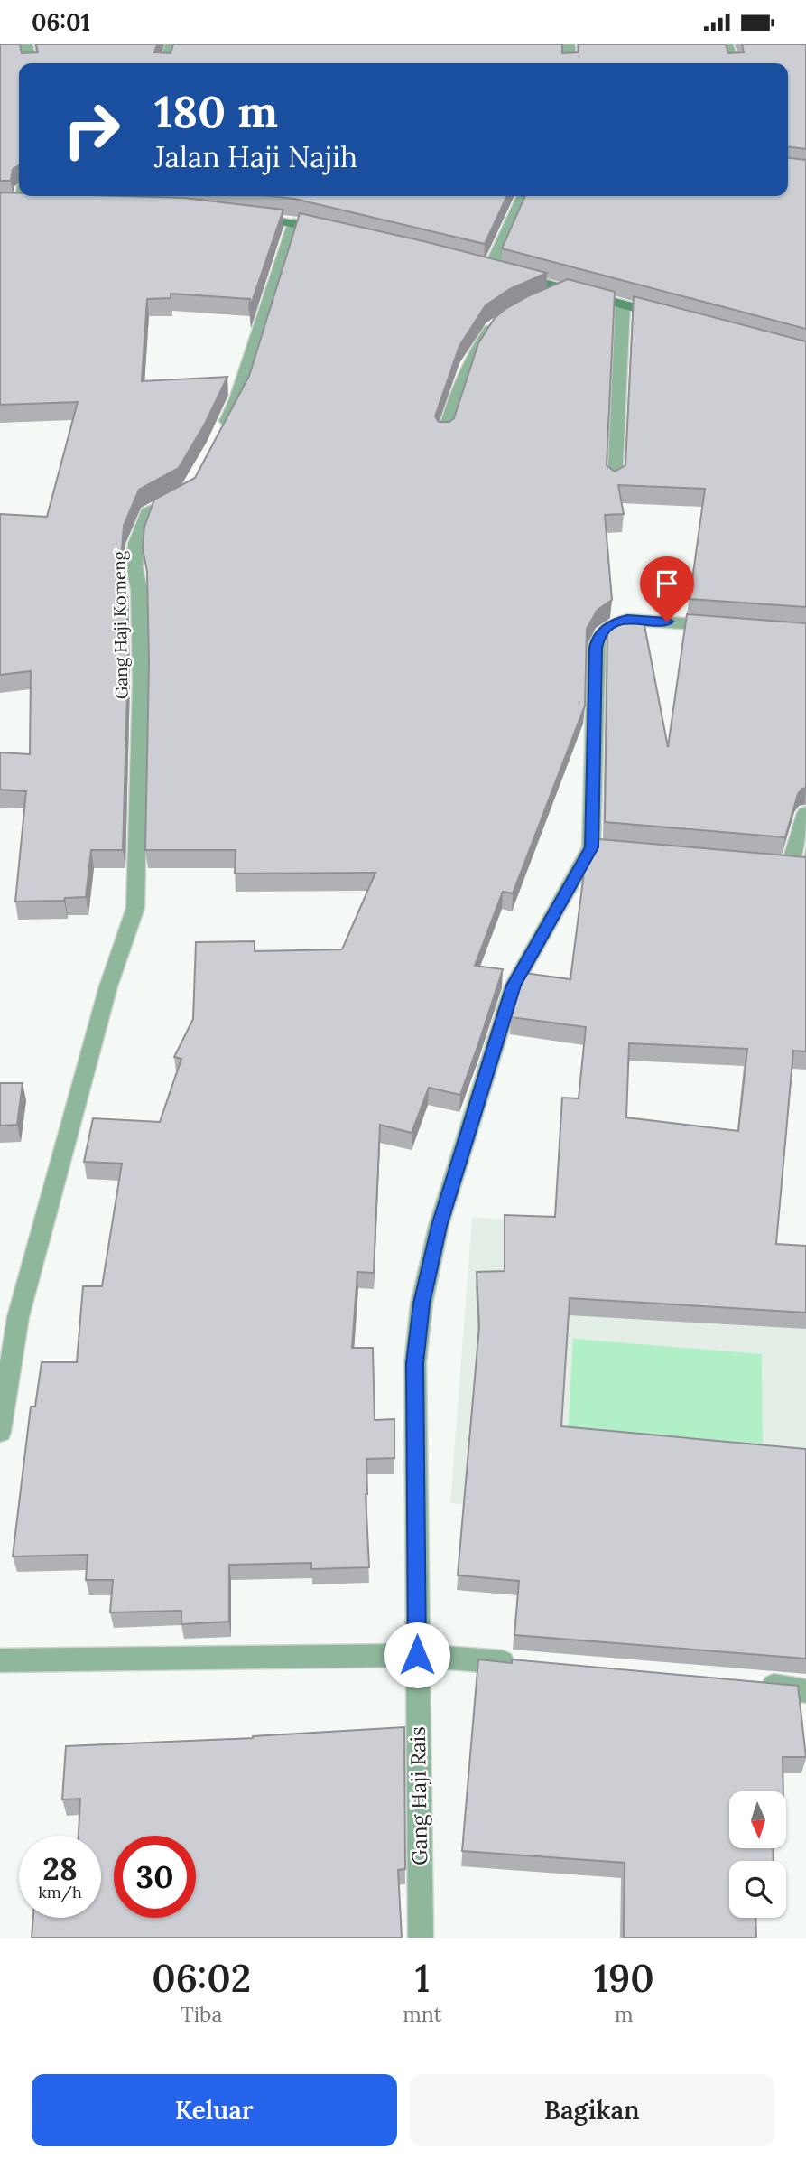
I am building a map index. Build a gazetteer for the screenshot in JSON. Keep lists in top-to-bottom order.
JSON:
{
  "streets": {
    "street": ["Gang Haji Komeng", "Gang Haji Rais"]
  },
  "north": "bottom",
  "page": {
    "status": "06:01",
    "turn": ["180 m", "Jalan Haji Najih"],
    "speed": "28 km/h",
    "limit": "30",
    "eta": [
      "06:02",
      "Tiba",
      "1",
      "mnt",
      "190",
      "m"
    ],
    "buttons": ["Keluar", "Bagikan"]
  }
}
